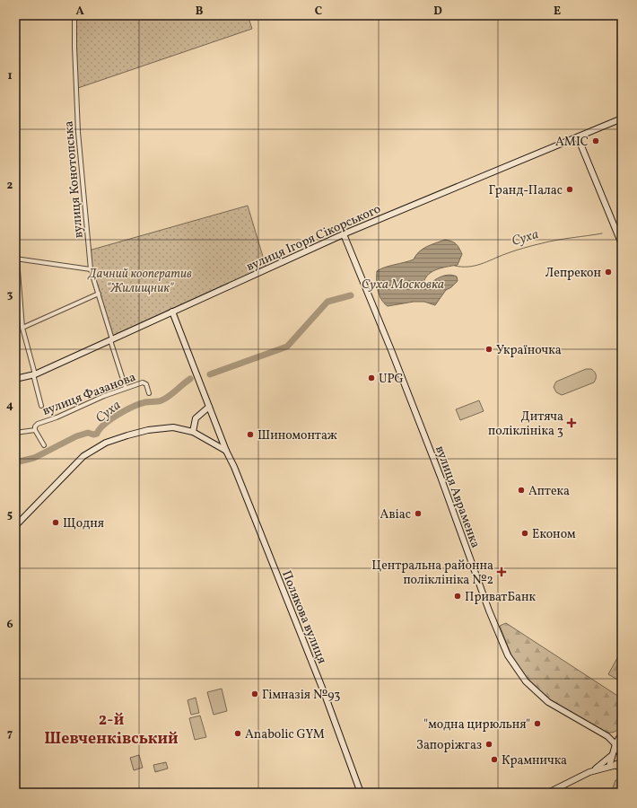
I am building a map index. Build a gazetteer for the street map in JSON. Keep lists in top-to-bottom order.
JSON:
{
  "streets": {
    "main road": ["вулиця Ігоря Сікорського", "вулиця Авраменка", "Полякова вулиця"],
    "street": ["вулиця Конотопська", "вулиця Фазанова"]
  },
  "crossings": [
    ["вулиця Конотопська", "вулиця Ігоря Сікорського"],
    ["вулиця Конотопська", "вулиця Фазанова"],
    ["вулиця Ігоря Сікорського", "вулиця Авраменка"],
    ["вулиця Ігоря Сікорського", "Полякова вулиця"]
  ],
  "districts": ["2-й Шевченківський"],
  "water": ["Суха", "Суха Московка"],
  "parks": ["Дачний кооператив \"Жилищник\""],
  "places": {
    "other": [
      "AMIC",
      "Гранд-Палас",
      "Лепрекон",
      "Україночка",
      "UPG",
      "Шиномонтаж",
      "Аптека",
      "Авіас",
      "Щодня",
      "Економ",
      "ПриватБанк",
      "Гімназія №93",
      "\"модна цирюльня\"",
      "Anabolic GYM",
      "Запоріжгаз",
      "Крамничка"
    ],
    "health": ["Дитяча поліклініка 3", "Центральна районна поліклініка №2"]
  },
  "grid": {
    "columns": [
      "A",
      "B",
      "C",
      "D",
      "E"
    ],
    "rows": [
      "1",
      "2",
      "3",
      "4",
      "5",
      "6",
      "7"
    ]
  }
}
